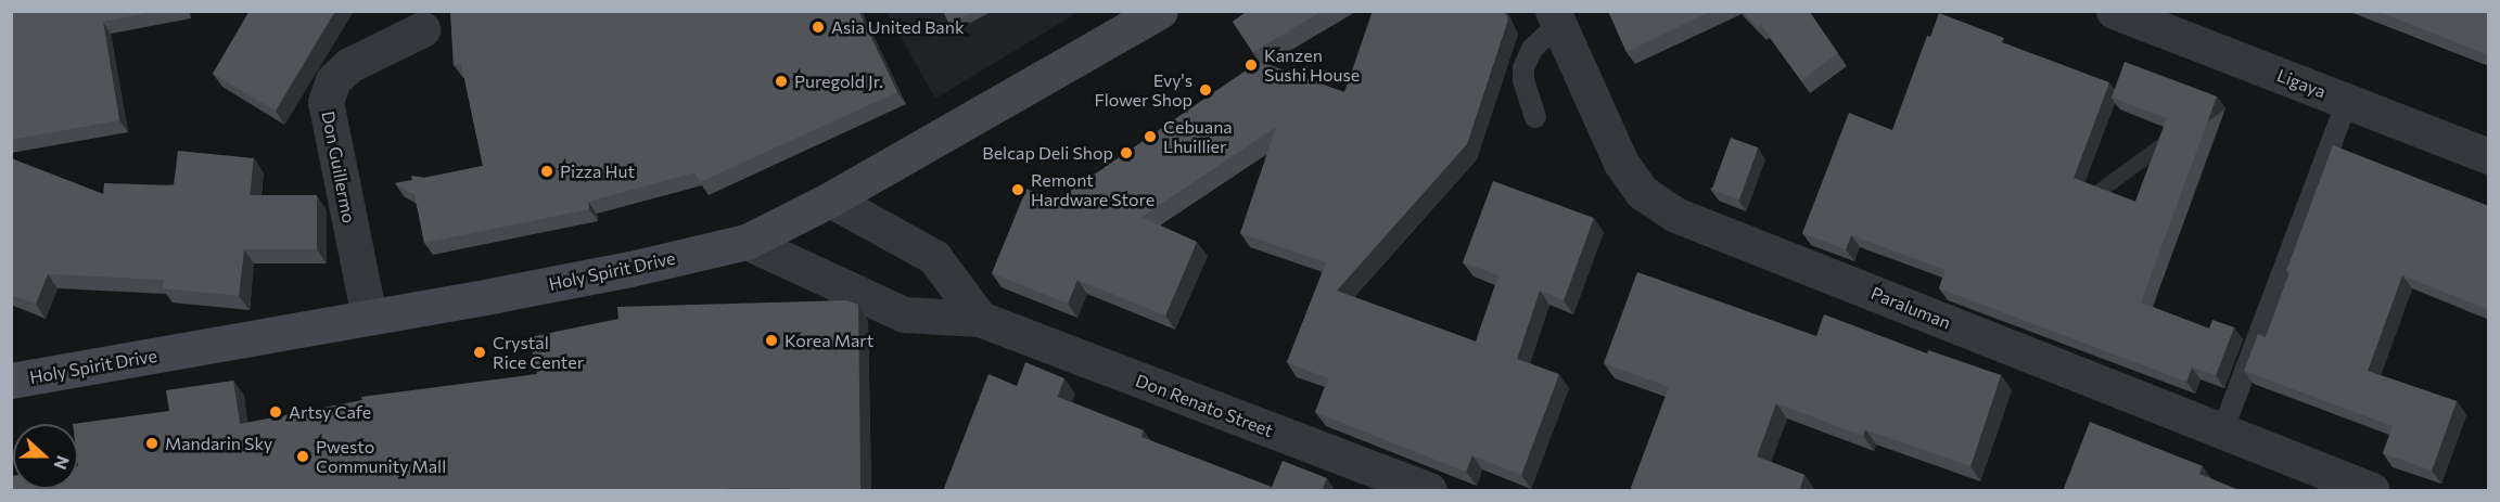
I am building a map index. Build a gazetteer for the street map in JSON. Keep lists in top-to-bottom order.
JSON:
{
  "streets": {
    "main road": ["Holy Spirit Drive"],
    "street": [
      "Ligaya",
      "Don Guillermo",
      "Paraluman",
      "Don Renato Street"
    ]
  },
  "crossings": [
    ["Don Guillermo", "Holy Spirit Drive"],
    ["Holy Spirit Drive", "Don Renato Street"]
  ],
  "places": [
    "Asia United Bank",
    "Kanzen Sushi House",
    "Puregold Jr.",
    "Evy's Flower Shop",
    "Cebuana Lhuillier",
    "Belcap Deli Shop",
    "Pizza Hut",
    "Remont Hardware Store",
    "Korea Mart",
    "Crystal Rice Center",
    "Artsy Cafe",
    "Mandarin Sky",
    "Pwesto Community Mall"
  ],
  "north": "right"
}
